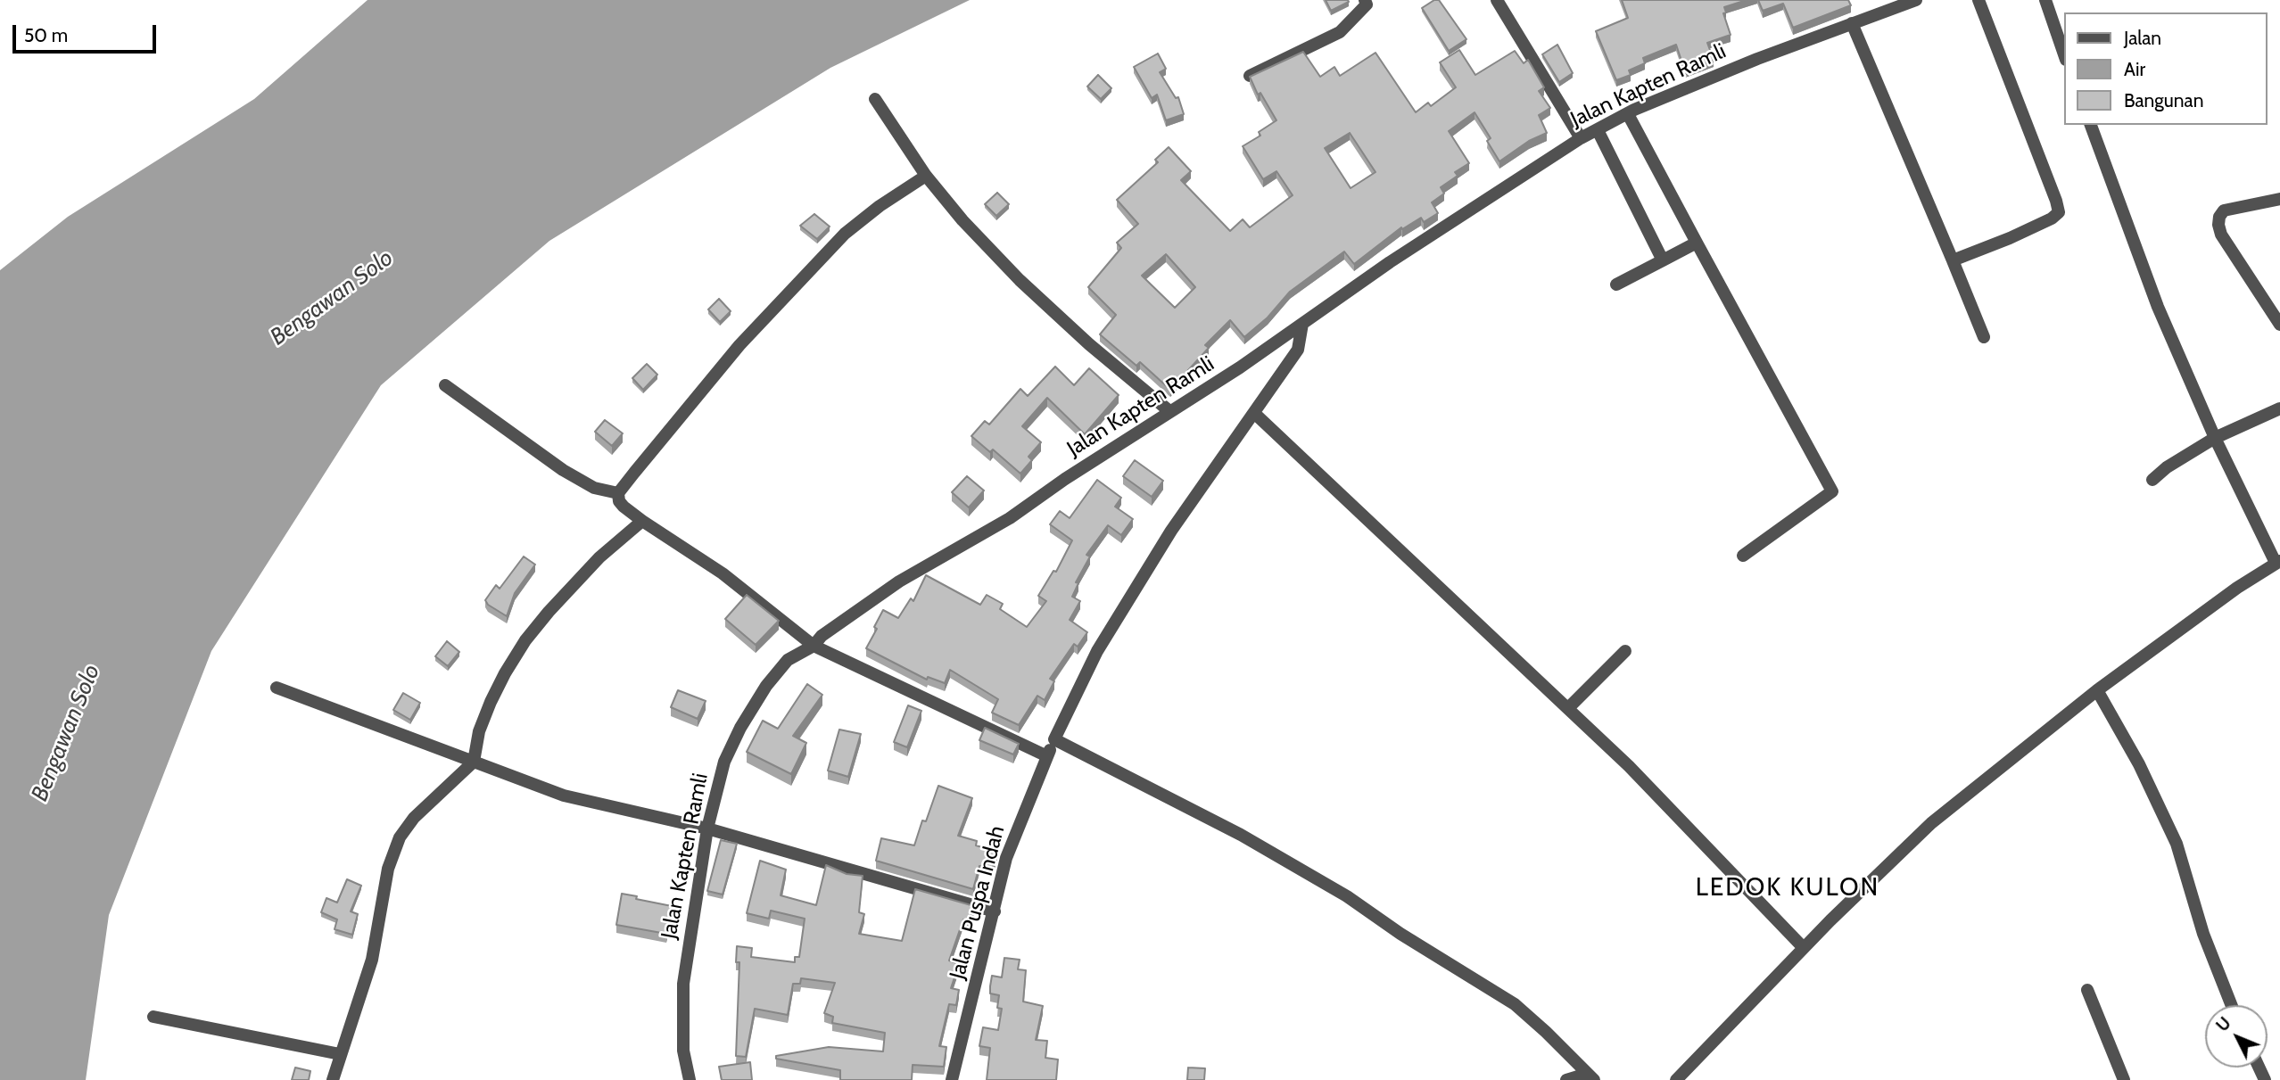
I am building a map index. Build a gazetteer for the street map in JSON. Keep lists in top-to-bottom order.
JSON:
{
  "streets": {
    "street": ["Jalan Kapten Ramli", "Jalan Puspa Indah"]
  },
  "crossings": [
    ["Jalan Kapten Ramli", "Jalan Puspa Indah"]
  ],
  "districts": ["LEDOK KULON"],
  "water": ["Bengawan Solo"],
  "legend": ["Jalan", "Air", "Bangunan"],
  "scale_bar": "50 m",
  "north": "top left"
}
